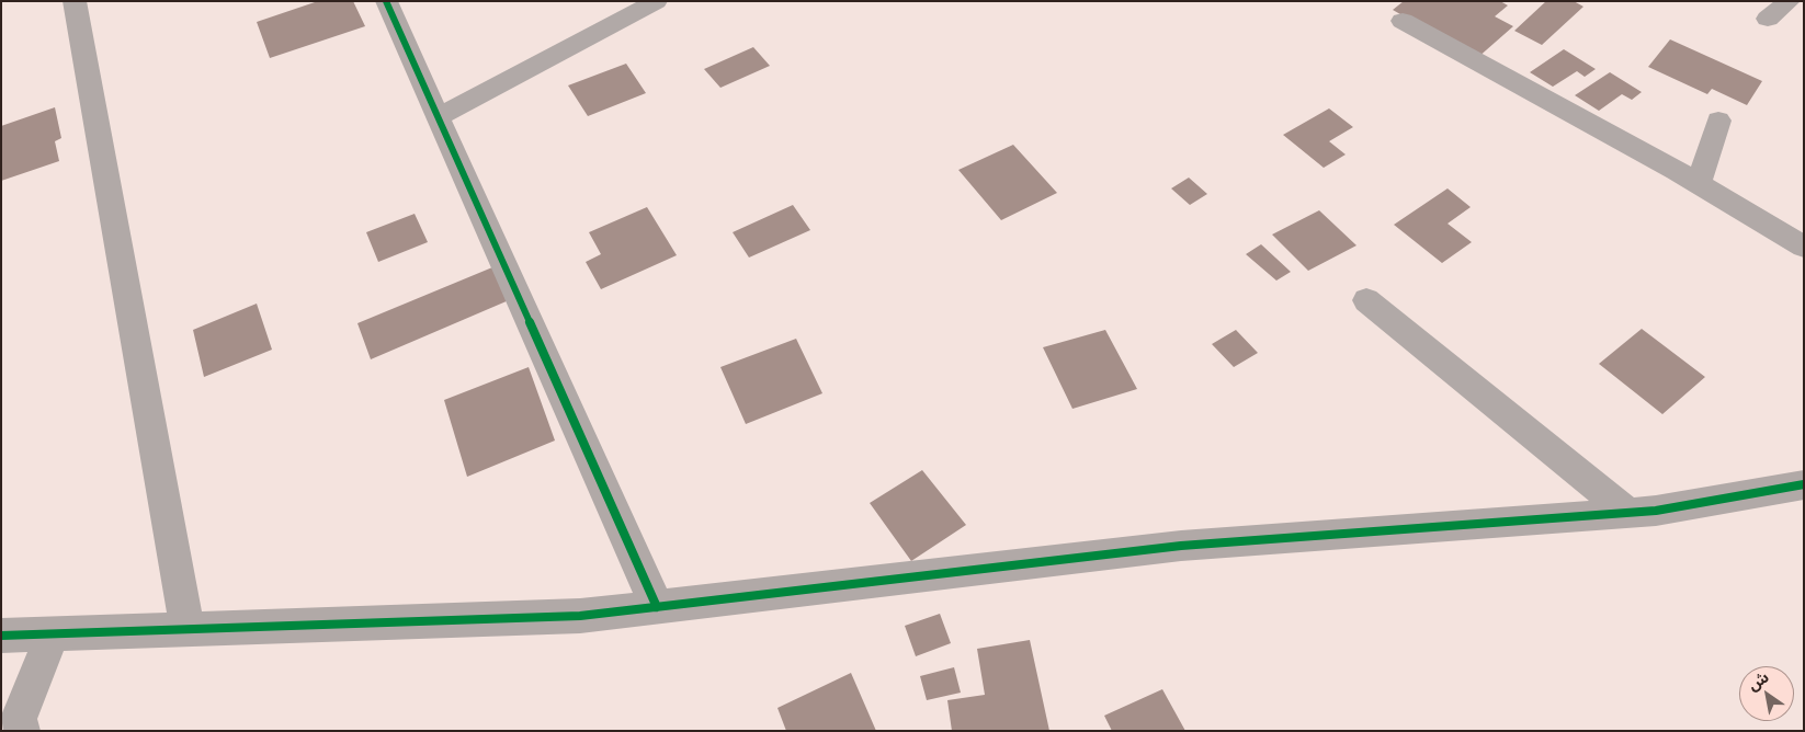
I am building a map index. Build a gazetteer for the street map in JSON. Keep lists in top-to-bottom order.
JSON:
{
  "north": "top left"
}
